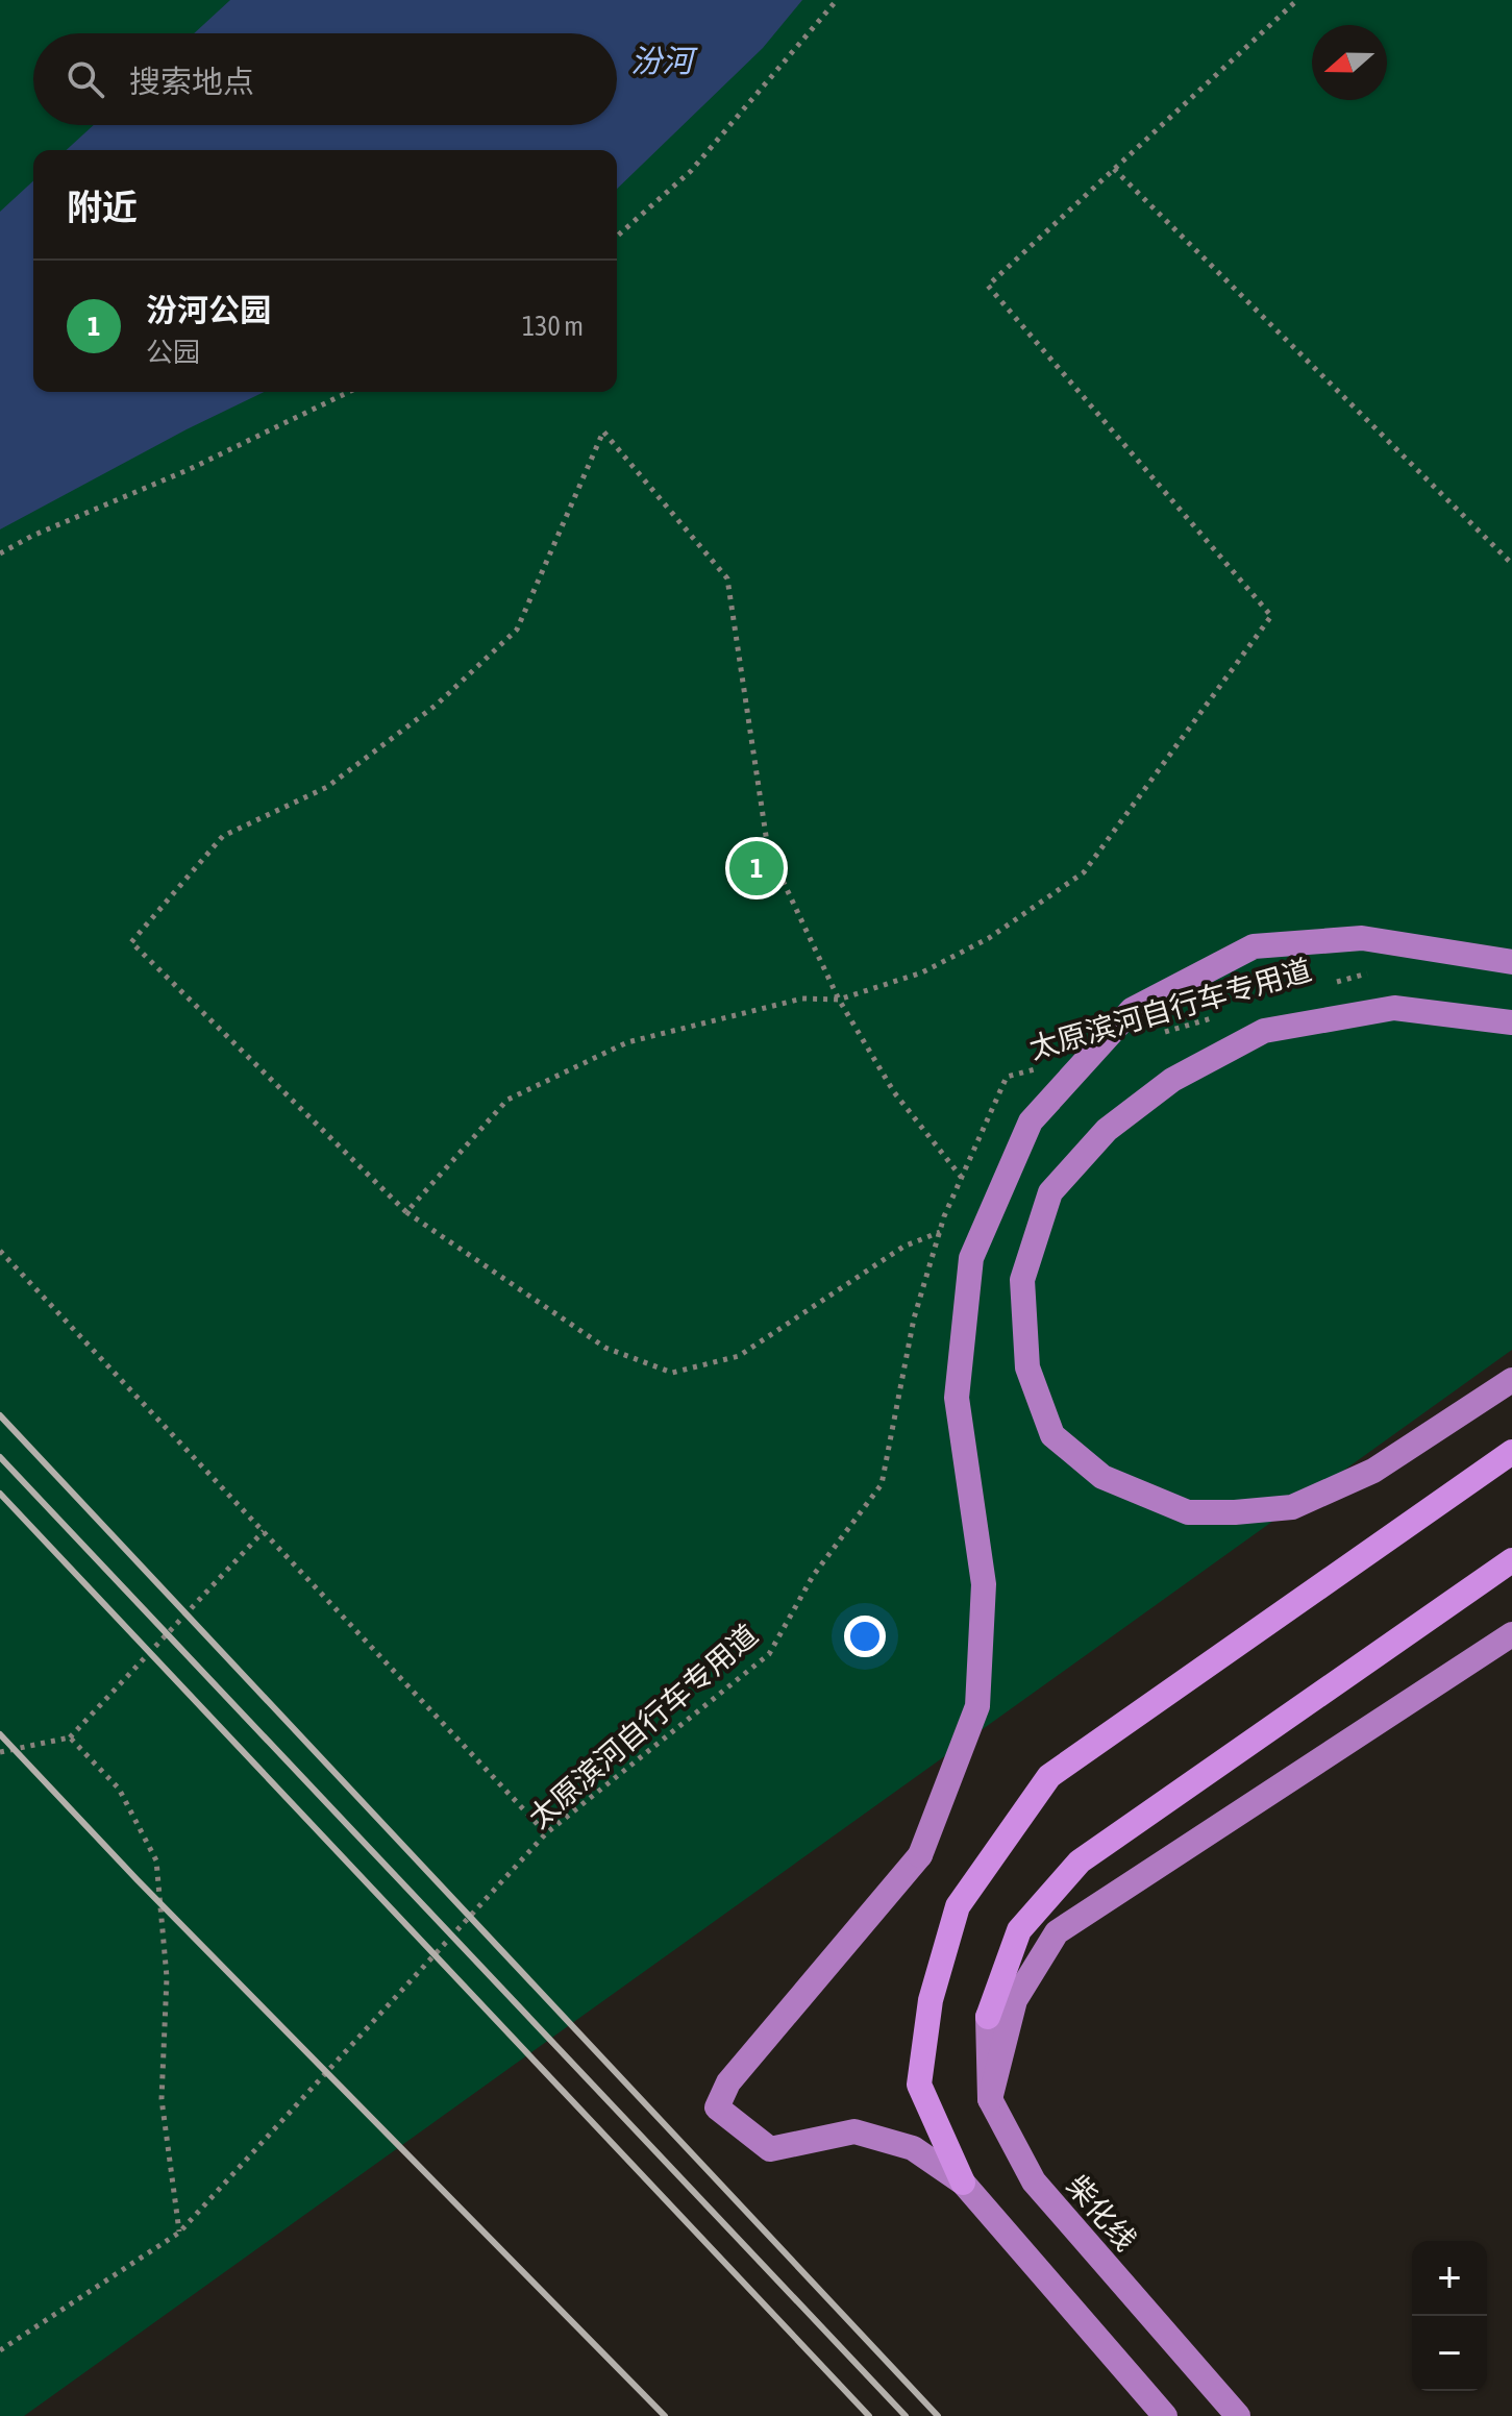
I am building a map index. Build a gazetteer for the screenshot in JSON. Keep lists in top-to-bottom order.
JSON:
{
  "streets": {
    "main road": ["柴化线"],
    "path": ["太原滨河自行车专用道"]
  },
  "water": ["汾河"],
  "north": "left",
  "page": {
    "search": "搜索地点",
    "heading": "附近",
    "list": [
      {
        "mark": "1",
        "name": "汾河公园",
        "note": "公园",
        "value": "130 m"
      }
    ],
    "pins": "1",
    "map_buttons": ["+", "−"]
  }
}
